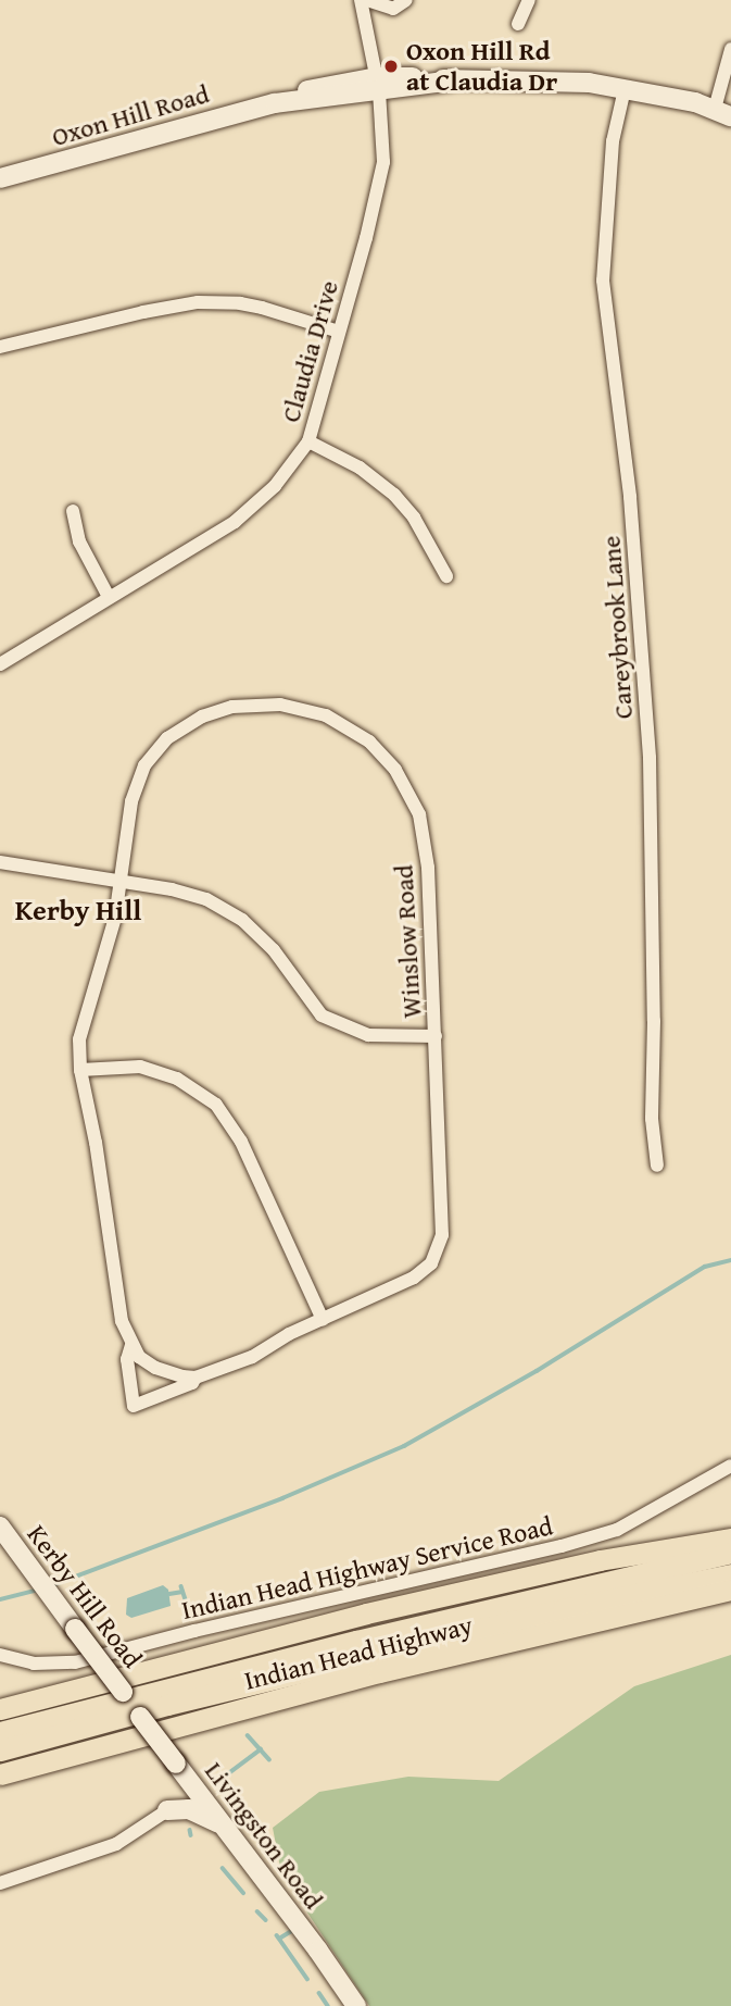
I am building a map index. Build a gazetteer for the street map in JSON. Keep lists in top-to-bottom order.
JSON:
{
  "streets": {
    "highway": ["Indian Head Highway"],
    "main road": ["Oxon Hill Road", "Kerby Hill Road", "Livingston Road"],
    "street": [
      "Claudia Drive",
      "Careybrook Lane",
      "Winslow Road",
      "Indian Head Highway Service Road"
    ]
  },
  "crossings": [
    ["Oxon Hill Road", "Claudia Drive"],
    ["Oxon Hill Road", "Careybrook Lane"],
    ["Kerby Hill Road", "Livingston Road"]
  ],
  "districts": ["Kerby Hill"],
  "places": ["Oxon Hill Rd at Claudia Dr"]
}
